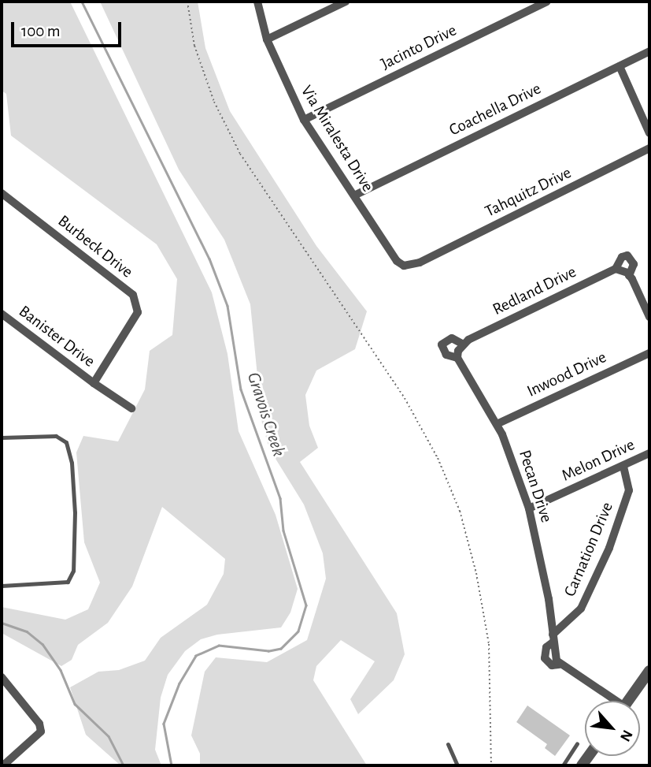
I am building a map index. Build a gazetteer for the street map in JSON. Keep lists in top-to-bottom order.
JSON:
{
  "streets": {
    "street": [
      "Jacinto Drive",
      "Coachella Drive",
      "Via Miralesta Drive",
      "Tahquitz Drive",
      "Burbeck Drive",
      "Redland Drive",
      "Banister Drive",
      "Inwood Drive",
      "Melon Drive",
      "Pecan Drive",
      "Carnation Drive"
    ]
  },
  "crossings": [
    ["Jacinto Drive", "Via Miralesta Drive"],
    ["Coachella Drive", "Via Miralesta Drive"],
    ["Via Miralesta Drive", "Tahquitz Drive"],
    ["Burbeck Drive", "Banister Drive"],
    ["Redland Drive", "Pecan Drive"],
    ["Inwood Drive", "Pecan Drive"],
    ["Melon Drive", "Pecan Drive"],
    ["Melon Drive", "Carnation Drive"],
    ["Pecan Drive", "Carnation Drive"]
  ],
  "water": ["Gravois Creek"],
  "scale_bar": "100 m",
  "north": "bottom right"
}
